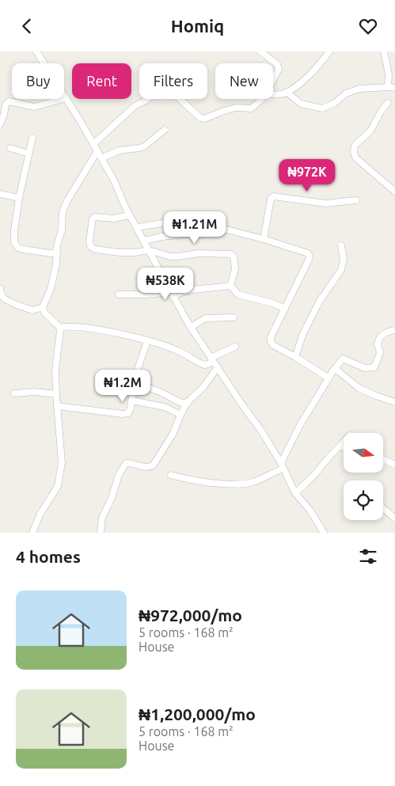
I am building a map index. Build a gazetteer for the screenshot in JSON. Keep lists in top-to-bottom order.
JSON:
{
  "north": "right",
  "page": {
    "header": "Homiq",
    "chip": [
      "Buy",
      "Rent",
      "Filters",
      "New"
    ],
    "price": [
      "₦972K",
      "₦1.21M",
      "₦538K",
      "₦1.2M"
    ],
    "heading": "4 homes",
    "list": [
      {
        "name": "₦972,000/mo",
        "note": "5 rooms · 168 m² · House"
      },
      {
        "name": "₦1,200,000/mo",
        "note": "5 rooms · 168 m² · House"
      }
    ]
  }
}
